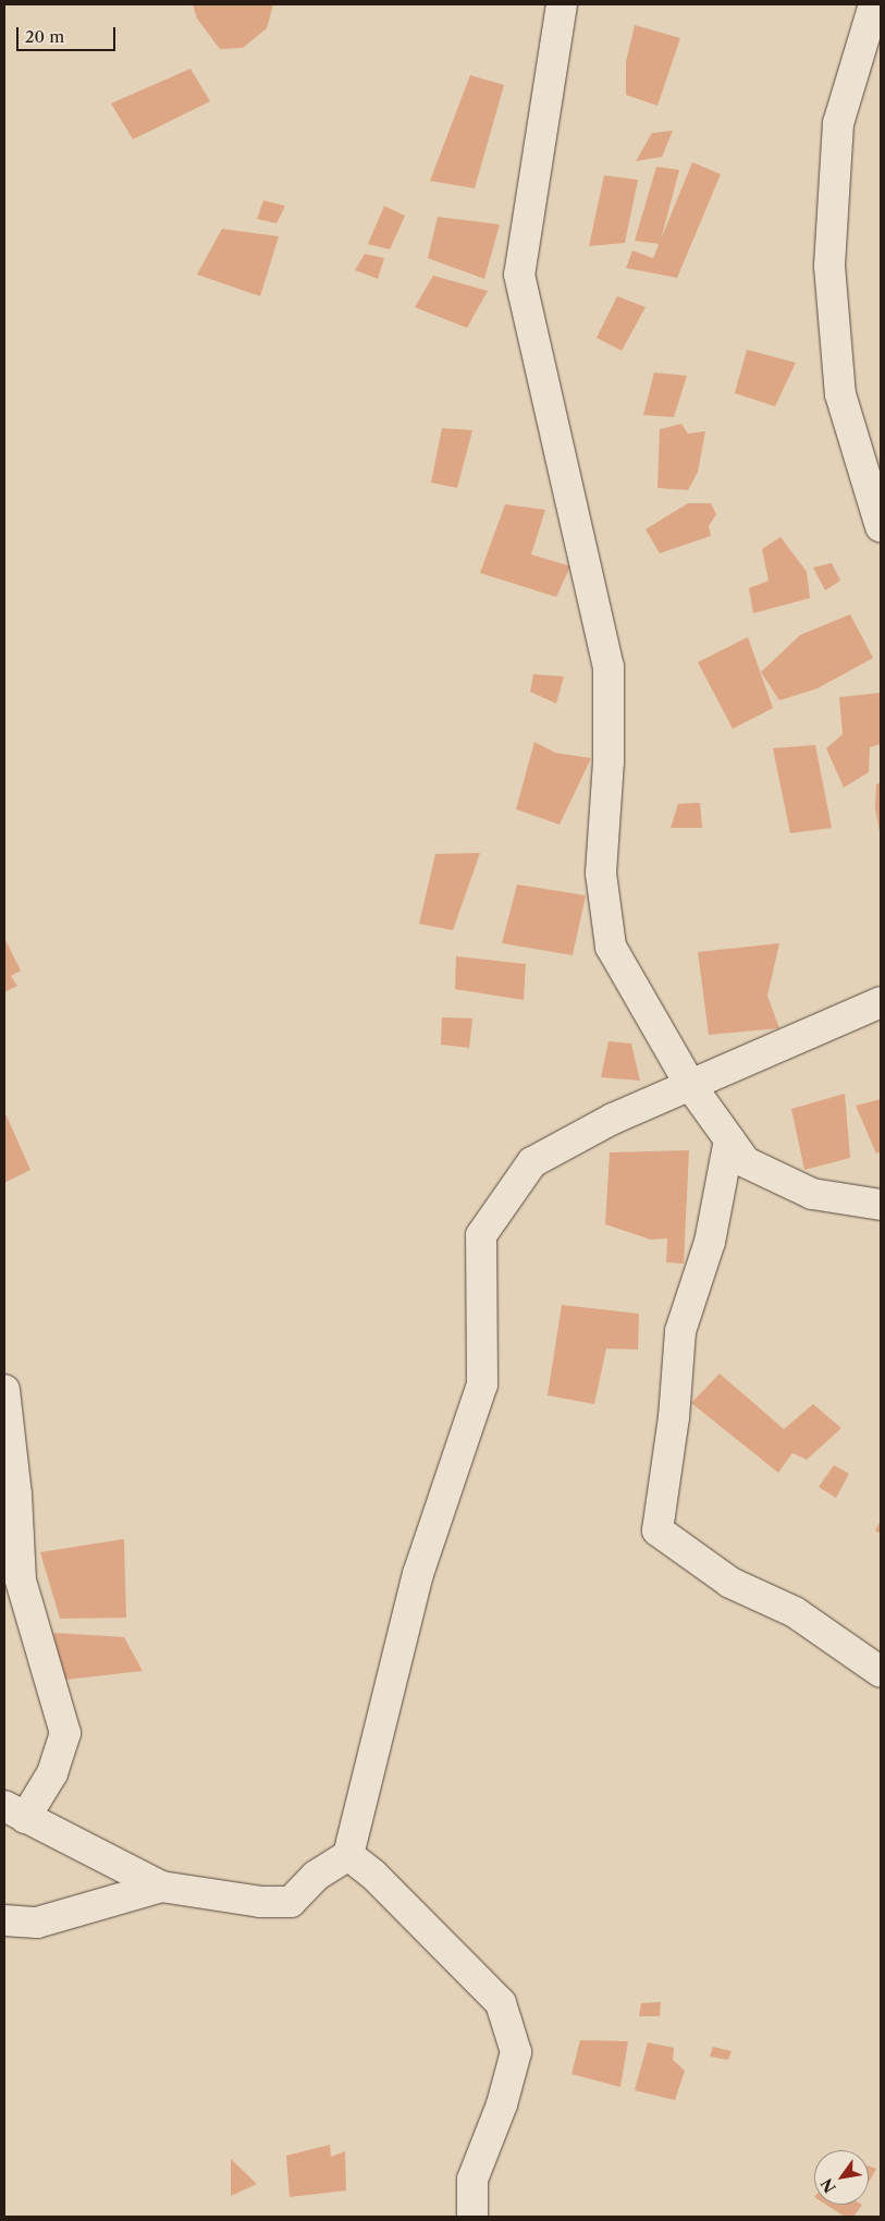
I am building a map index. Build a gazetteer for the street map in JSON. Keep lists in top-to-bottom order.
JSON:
{
  "scale_bar": "20 m",
  "north": "bottom left"
}
